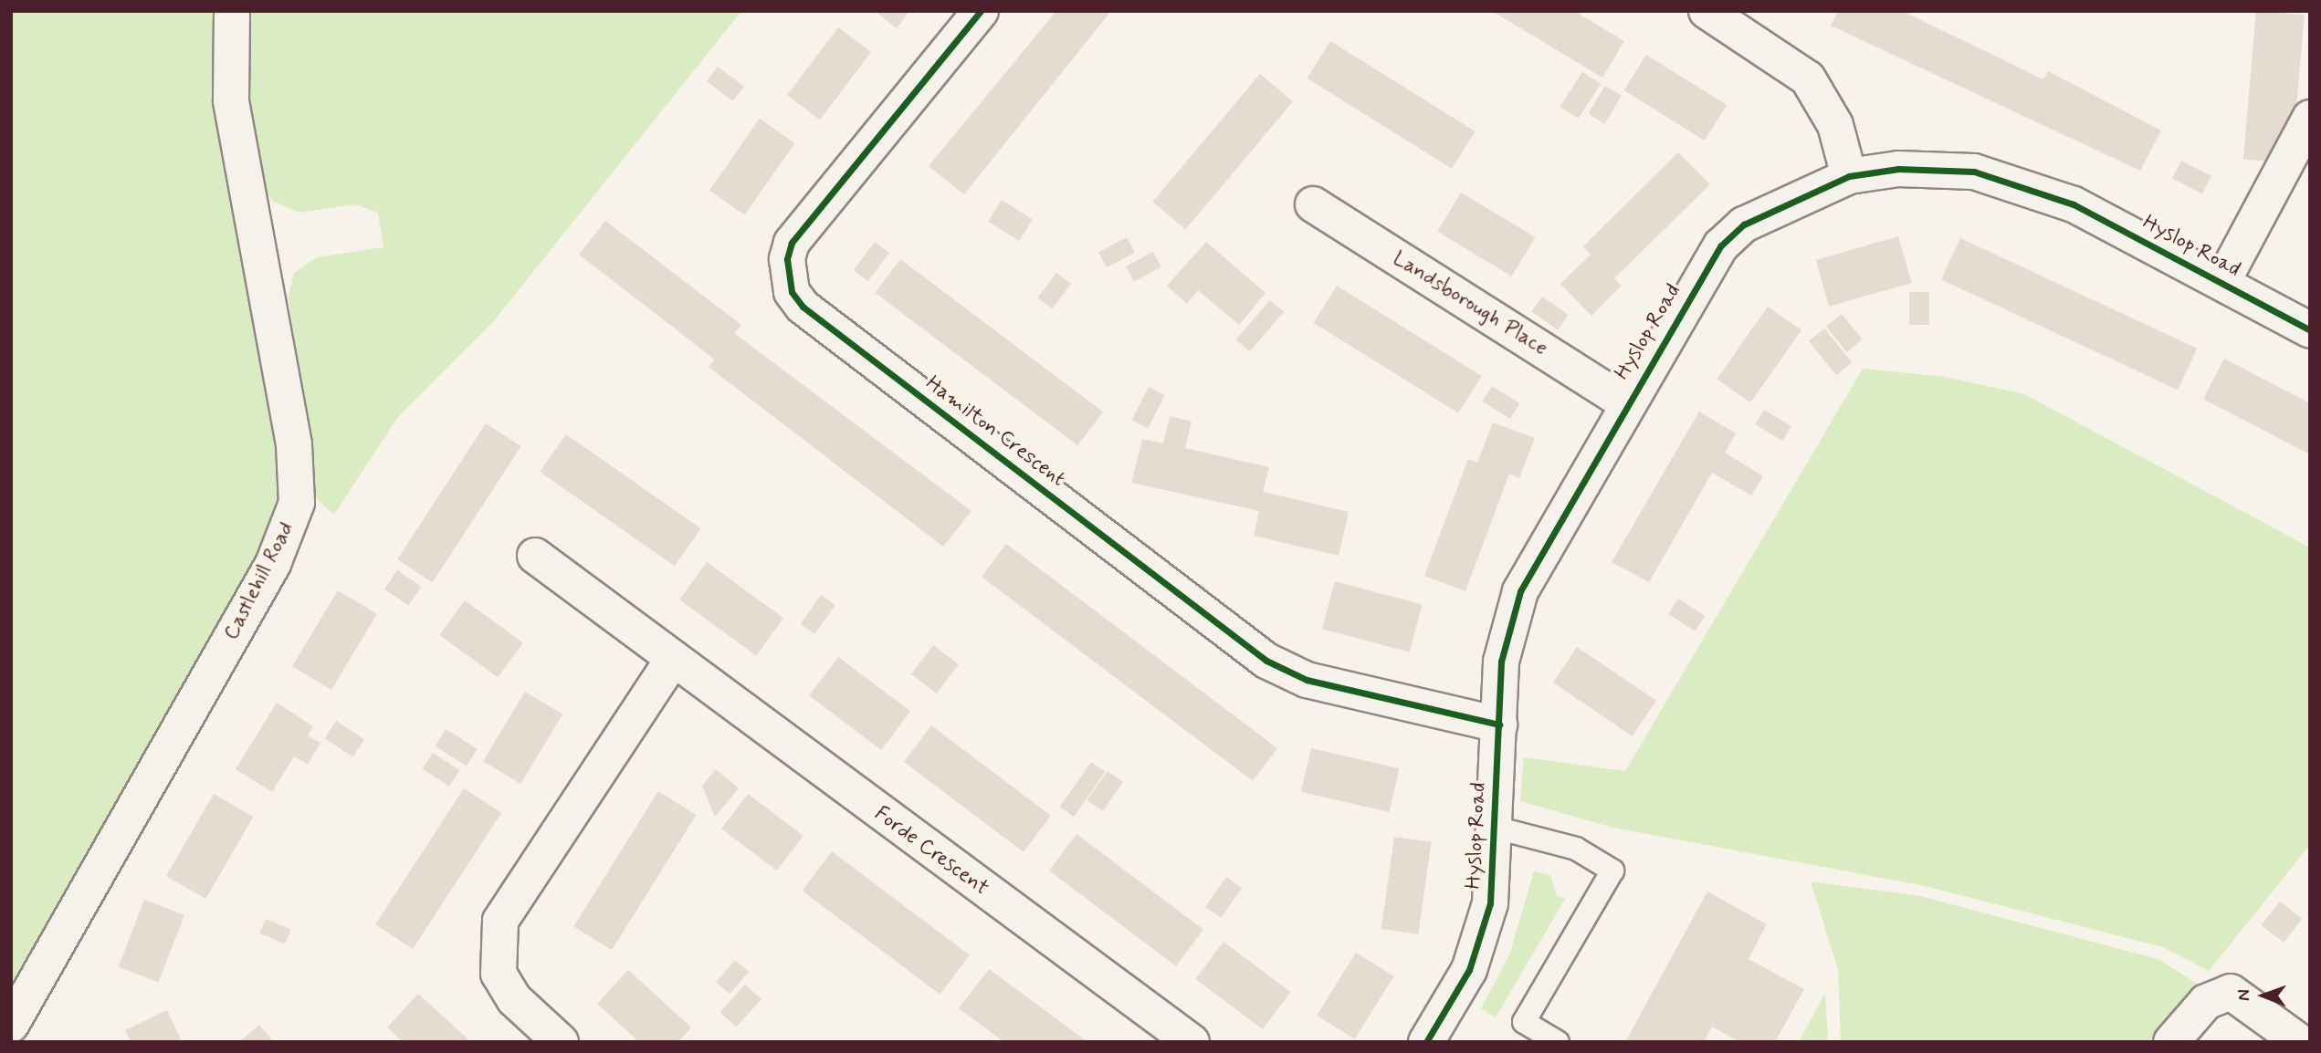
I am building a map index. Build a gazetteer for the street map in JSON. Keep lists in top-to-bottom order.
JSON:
{
  "streets": {
    "street": [
      "Hyslop Road",
      "Landsborough Place",
      "Hamilton Crescent",
      "Castlehill Road",
      "Forde Crescent"
    ]
  },
  "crossings": [
    ["Hyslop Road", "Landsborough Place"],
    ["Hyslop Road", "Hamilton Crescent"]
  ],
  "north": "left"
}
